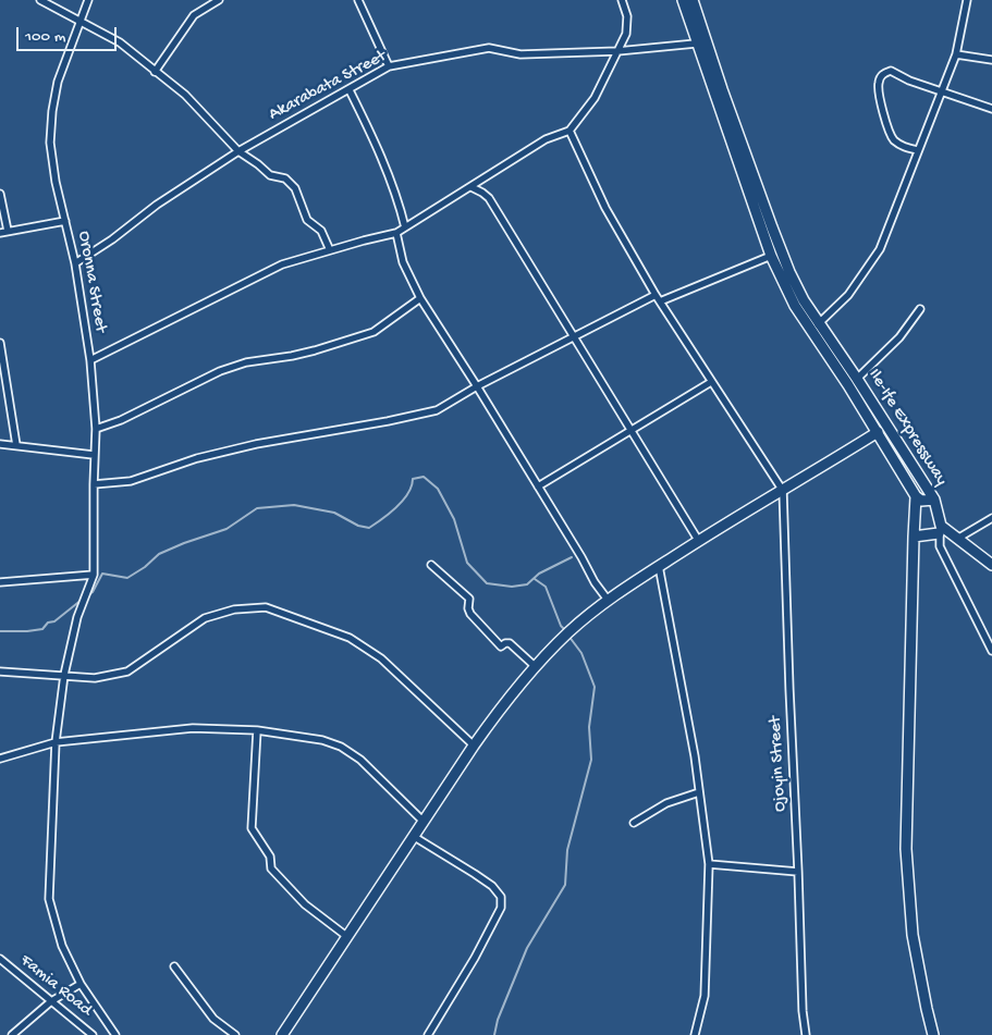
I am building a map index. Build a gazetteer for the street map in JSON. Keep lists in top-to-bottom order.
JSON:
{
  "streets": {
    "main road": ["Ile-Ife Expressway"],
    "street": [
      "Akarabata Street",
      "Oronna Street",
      "Ojoyin Street",
      "Famia Road"
    ]
  },
  "crossings": [
    ["Akarabata Street", "Oronna Street"],
    ["Akarabata Street", "Ile-Ife Expressway"]
  ],
  "scale_bar": "100 m"
}
